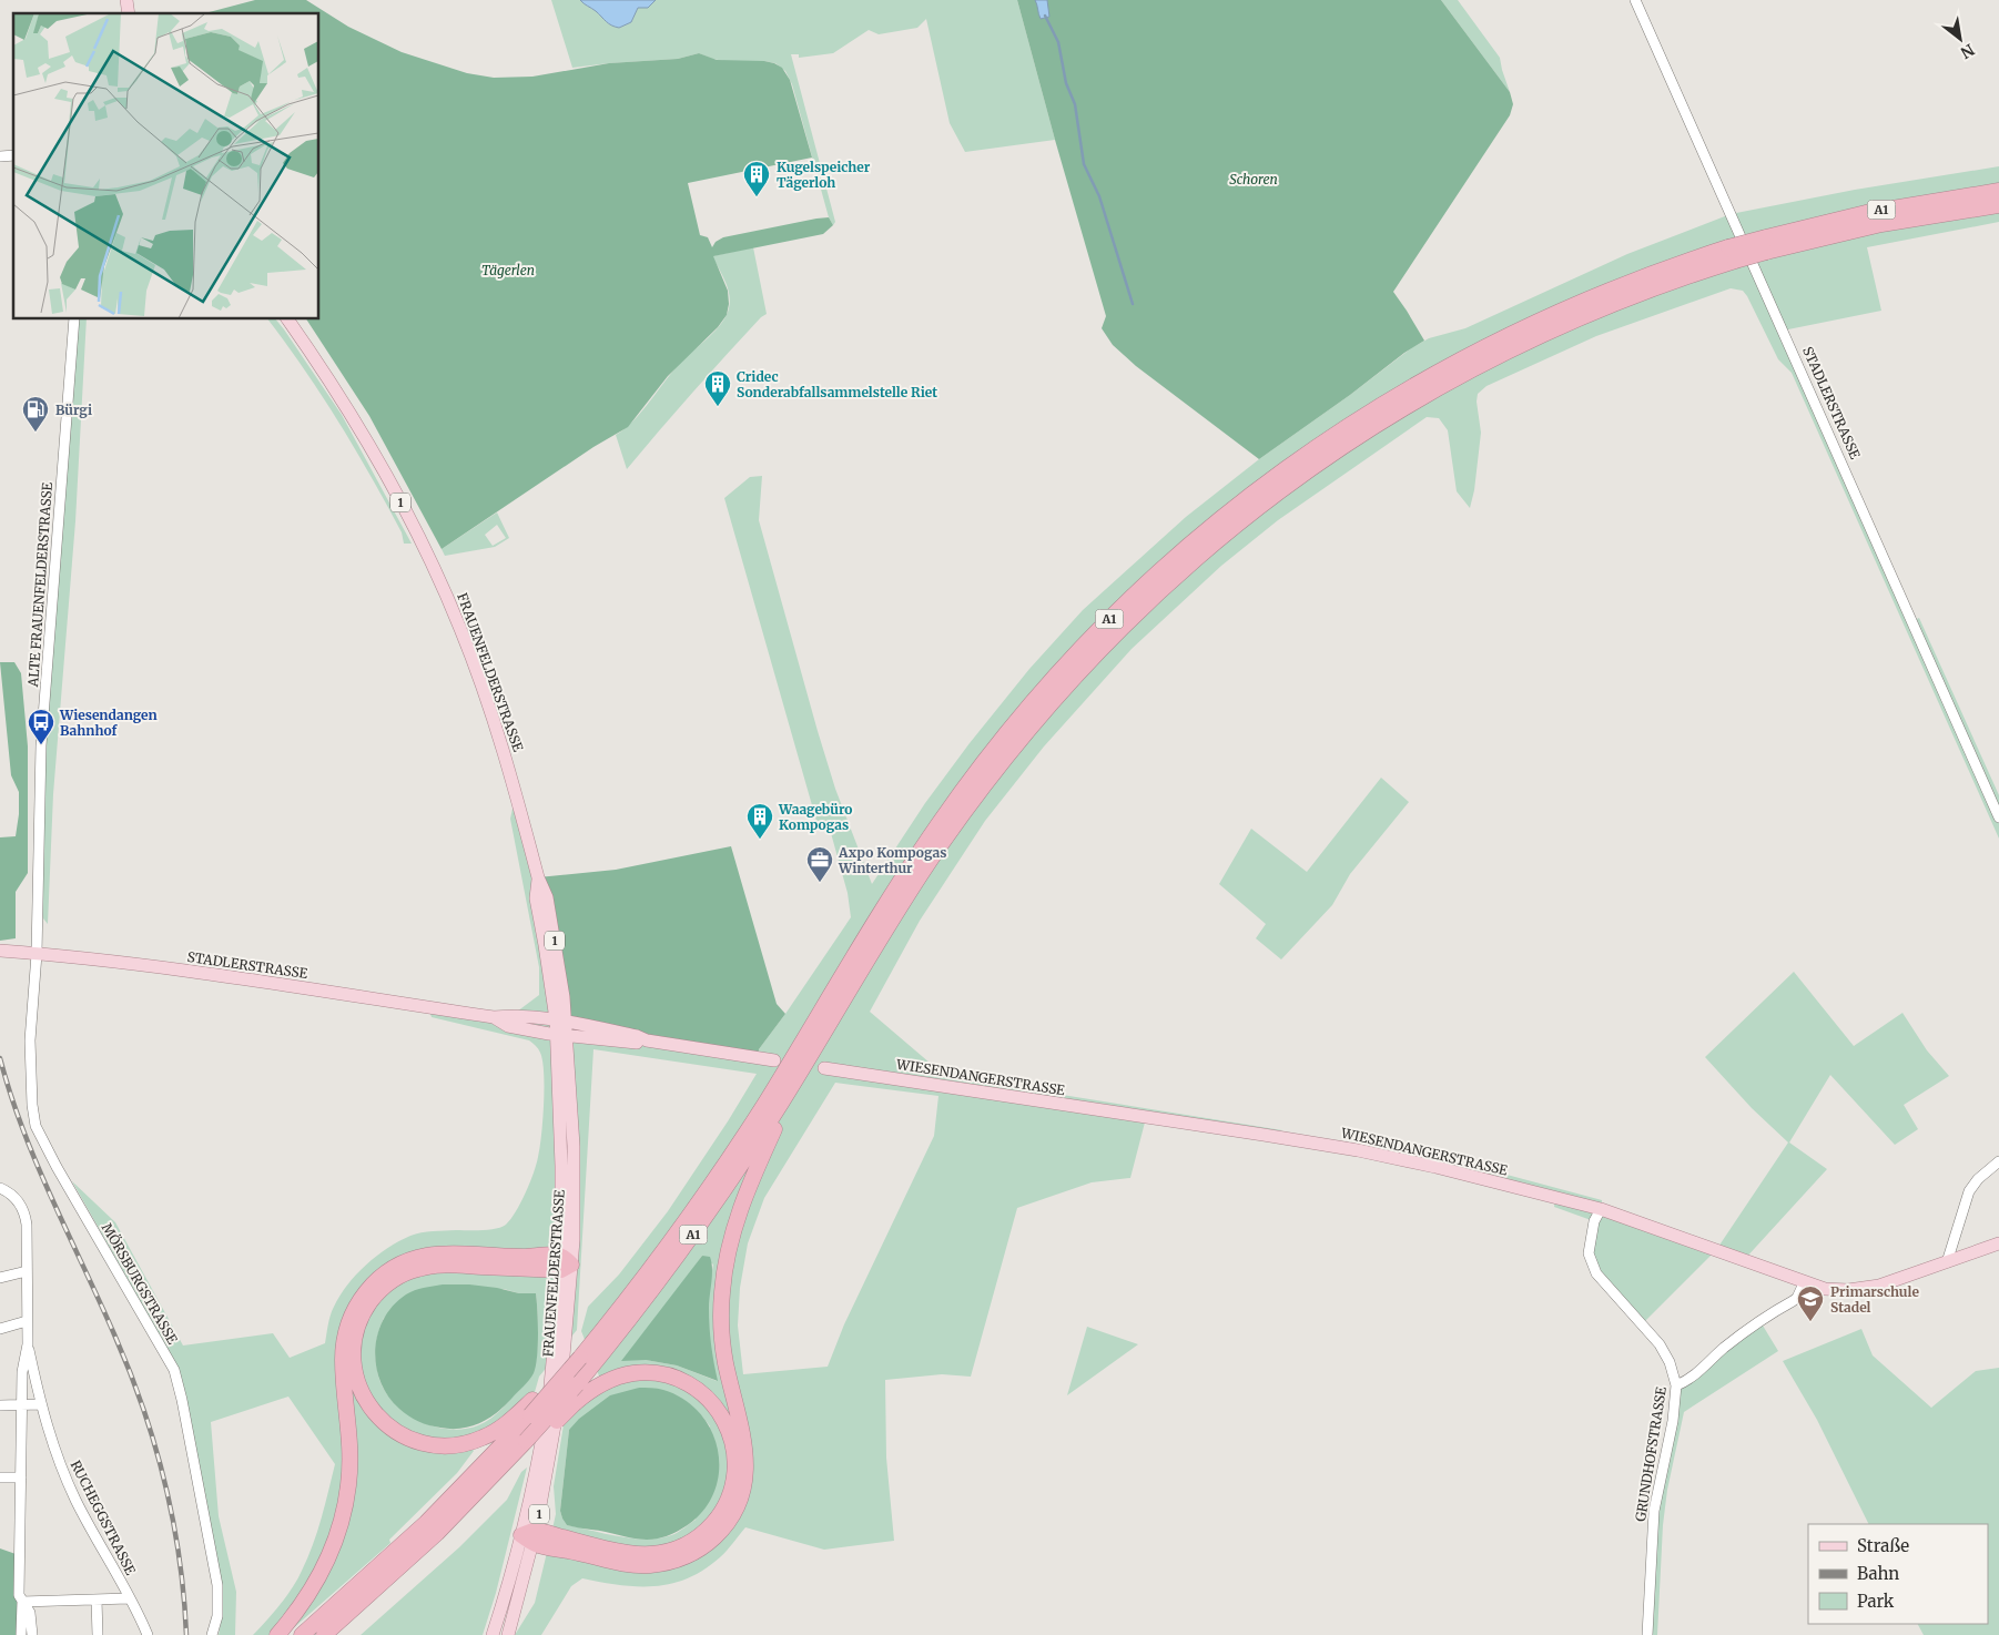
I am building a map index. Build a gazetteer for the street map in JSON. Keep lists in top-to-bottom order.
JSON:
{
  "streets": {
    "highway": ["A1"],
    "main road": [
      "STADLERSTRASSE",
      "1",
      "FRAUENFELDERSTRASSE",
      "WIESENDANGERSTRASSE"
    ],
    "street": [
      "ALTE FRAUENFELDERSTRASSE",
      "MÖRSBURGSTRASSE",
      "GRUNDHOFSTRASSE",
      "RUCHEGGSTRASSE"
    ]
  },
  "crossings": [
    ["STADLERSTRASSE", "ALTE FRAUENFELDERSTRASSE"],
    ["STADLERSTRASSE", "MÖRSBURGSTRASSE"],
    ["ALTE FRAUENFELDERSTRASSE", "MÖRSBURGSTRASSE"],
    ["WIESENDANGERSTRASSE", "GRUNDHOFSTRASSE"]
  ],
  "parks": ["Schoren", "Tägerlen"],
  "places": {
    "building": ["Kugelspeicher Tägerloh", "Cridec Sonderabfallsammelstelle Riet", "Waagebüro Kompogas"],
    "fuel station": ["Bürgi"],
    "bus stop": ["Wiesendangen Bahnhof"],
    "office": ["Axpo Kompogas Winterthur"],
    "school or university": ["Primarschule Stadel"]
  },
  "legend": ["Straße", "Bahn", "Park"],
  "north": "bottom right"
}
